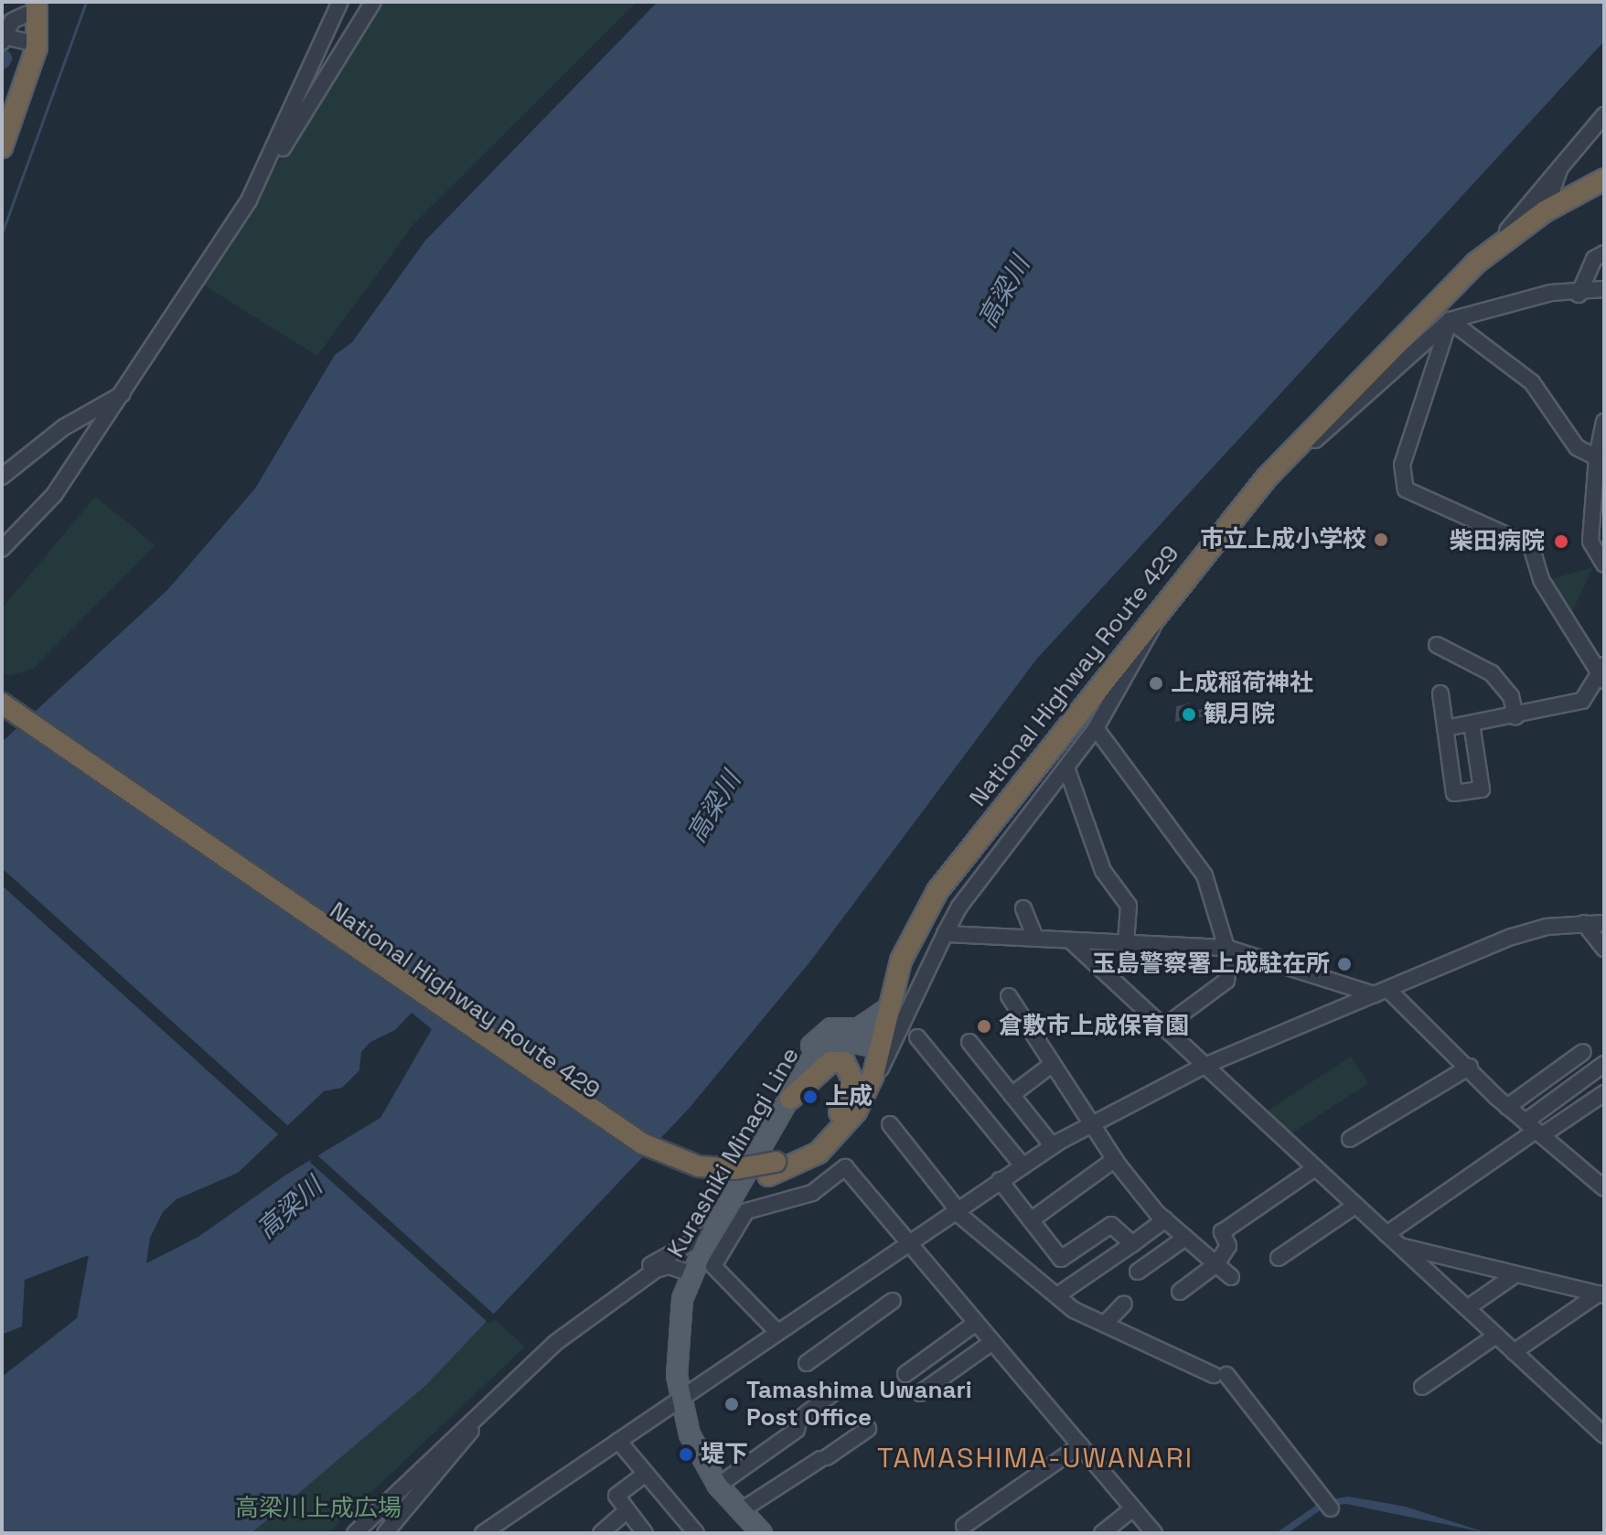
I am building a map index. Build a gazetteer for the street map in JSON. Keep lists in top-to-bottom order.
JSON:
{
  "streets": {
    "highway": ["National Highway Route 429"],
    "main road": ["Kurashiki Minagi Line"]
  },
  "crossings": [
    ["National Highway Route 429", "Kurashiki Minagi Line"]
  ],
  "districts": ["TAMASHIMA-UWANARI"],
  "water": ["高梁川"],
  "parks": ["高梁川上成広場"],
  "places": [
    "市立上成小学校",
    "柴田病院",
    "上成稲荷神社",
    "観月院",
    "玉島警察署上成駐在所",
    "倉敷市上成保育園",
    "上成",
    "Tamashima Uwanari Post Office",
    "堤下"
  ]
}
